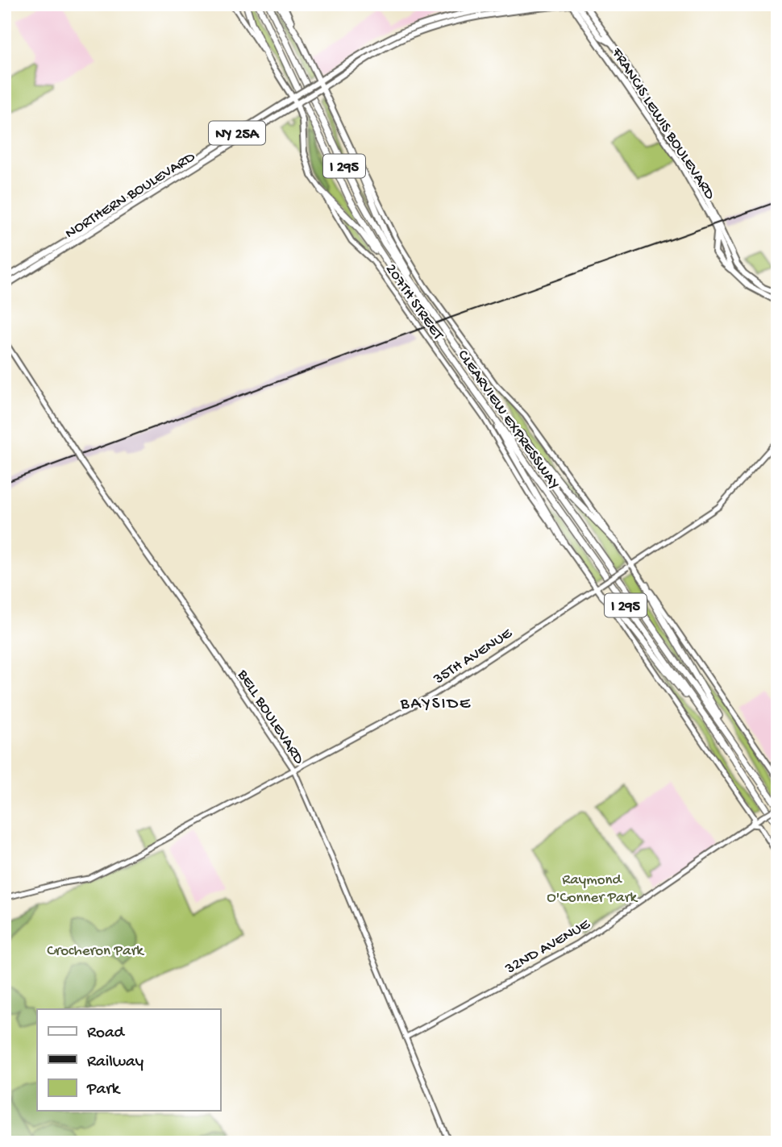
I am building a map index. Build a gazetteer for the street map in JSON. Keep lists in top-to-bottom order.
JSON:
{
  "streets": {
    "highway": ["I 295", "CLEARVIEW EXPRESSWAY"],
    "main road": ["FRANCIS LEWIS BOULEVARD", "NY 25A", "NORTHERN BOULEVARD"],
    "street": [
      "207TH STREET",
      "35TH AVENUE",
      "BELL BOULEVARD",
      "32ND AVENUE"
    ]
  },
  "crossings": [
    ["FRANCIS LEWIS BOULEVARD", "NORTHERN BOULEVARD"],
    ["207TH STREET", "35TH AVENUE"],
    ["207TH STREET", "32ND AVENUE"],
    ["CLEARVIEW EXPRESSWAY", "35TH AVENUE"],
    ["CLEARVIEW EXPRESSWAY", "32ND AVENUE"],
    ["35TH AVENUE", "BELL BOULEVARD"],
    ["BELL BOULEVARD", "32ND AVENUE"]
  ],
  "districts": ["BAYSIDE"],
  "parks": ["Raymond O'Conner Park", "Crocheron Park"],
  "legend": ["Road", "Railway", "Park"]
}
